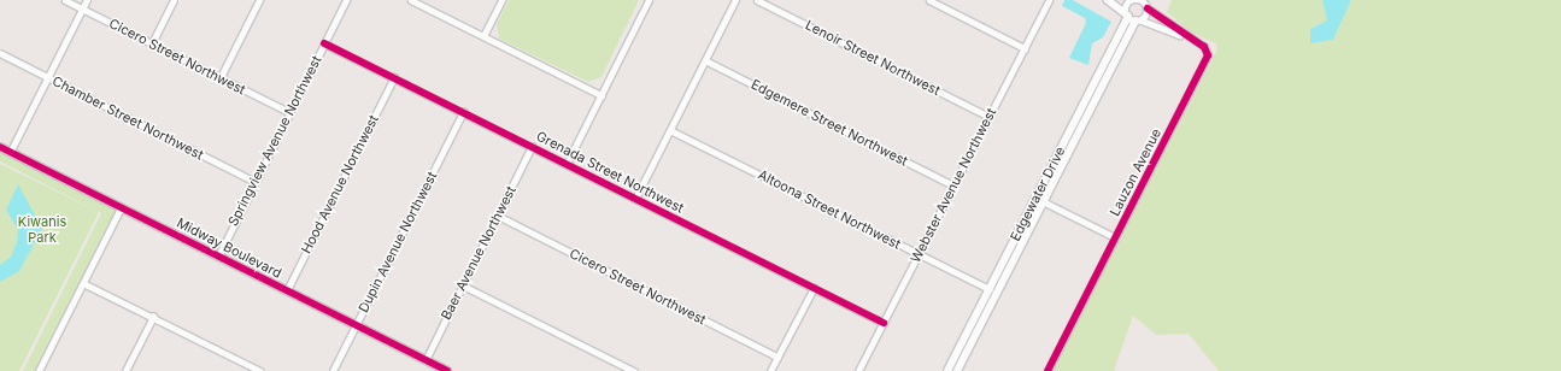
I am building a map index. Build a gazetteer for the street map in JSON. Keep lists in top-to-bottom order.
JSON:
{
  "streets": {
    "street": [
      "Cicero Street Northwest",
      "Lenoir Street Northwest",
      "Chamber Street Northwest",
      "Edgemere Street Northwest",
      "Springview Avenue Northwest",
      "Grenada Street Northwest",
      "Lauzon Avenue",
      "Hood Avenue Northwest",
      "Webster Avenue Northwest",
      "Edgewater Drive",
      "Altoona Street Northwest",
      "Dupin Avenue Northwest",
      "Midway Boulevard",
      "Baer Avenue Northwest"
    ]
  },
  "crossings": [
    ["Cicero Street Northwest", "Springview Avenue Northwest"],
    ["Cicero Street Northwest", "Baer Avenue Northwest"],
    ["Lenoir Street Northwest", "Webster Avenue Northwest"],
    ["Chamber Street Northwest", "Springview Avenue Northwest"],
    ["Edgemere Street Northwest", "Webster Avenue Northwest"],
    ["Springview Avenue Northwest", "Grenada Street Northwest"],
    ["Springview Avenue Northwest", "Midway Boulevard"],
    ["Grenada Street Northwest", "Hood Avenue Northwest"],
    ["Grenada Street Northwest", "Webster Avenue Northwest"],
    ["Grenada Street Northwest", "Dupin Avenue Northwest"],
    ["Grenada Street Northwest", "Baer Avenue Northwest"],
    ["Lauzon Avenue", "Edgewater Drive"],
    ["Hood Avenue Northwest", "Midway Boulevard"],
    ["Webster Avenue Northwest", "Altoona Street Northwest"],
    ["Edgewater Drive", "Altoona Street Northwest"],
    ["Dupin Avenue Northwest", "Midway Boulevard"],
    ["Midway Boulevard", "Baer Avenue Northwest"]
  ],
  "parks": ["Kiwanis Park"]
}
